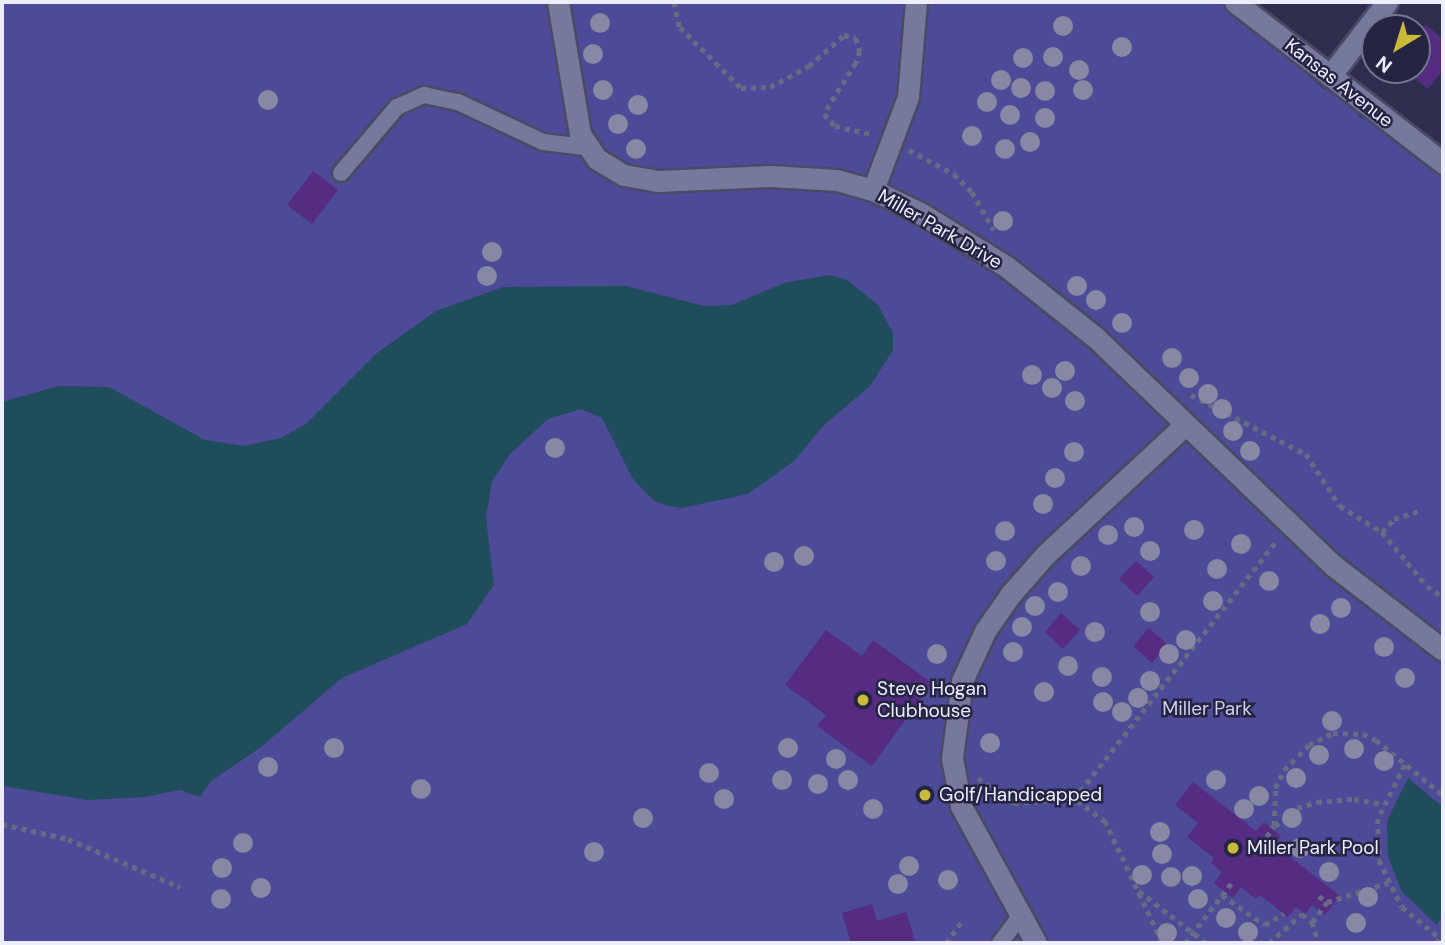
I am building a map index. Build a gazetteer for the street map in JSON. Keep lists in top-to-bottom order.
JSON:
{
  "streets": {
    "street": ["Kansas Avenue", "Miller Park Drive"]
  },
  "parks": ["Miller Park"],
  "places": ["Steve Hogan Clubhouse", "Golf/Handicapped", "Miller Park Pool"],
  "north": "bottom left"
}
